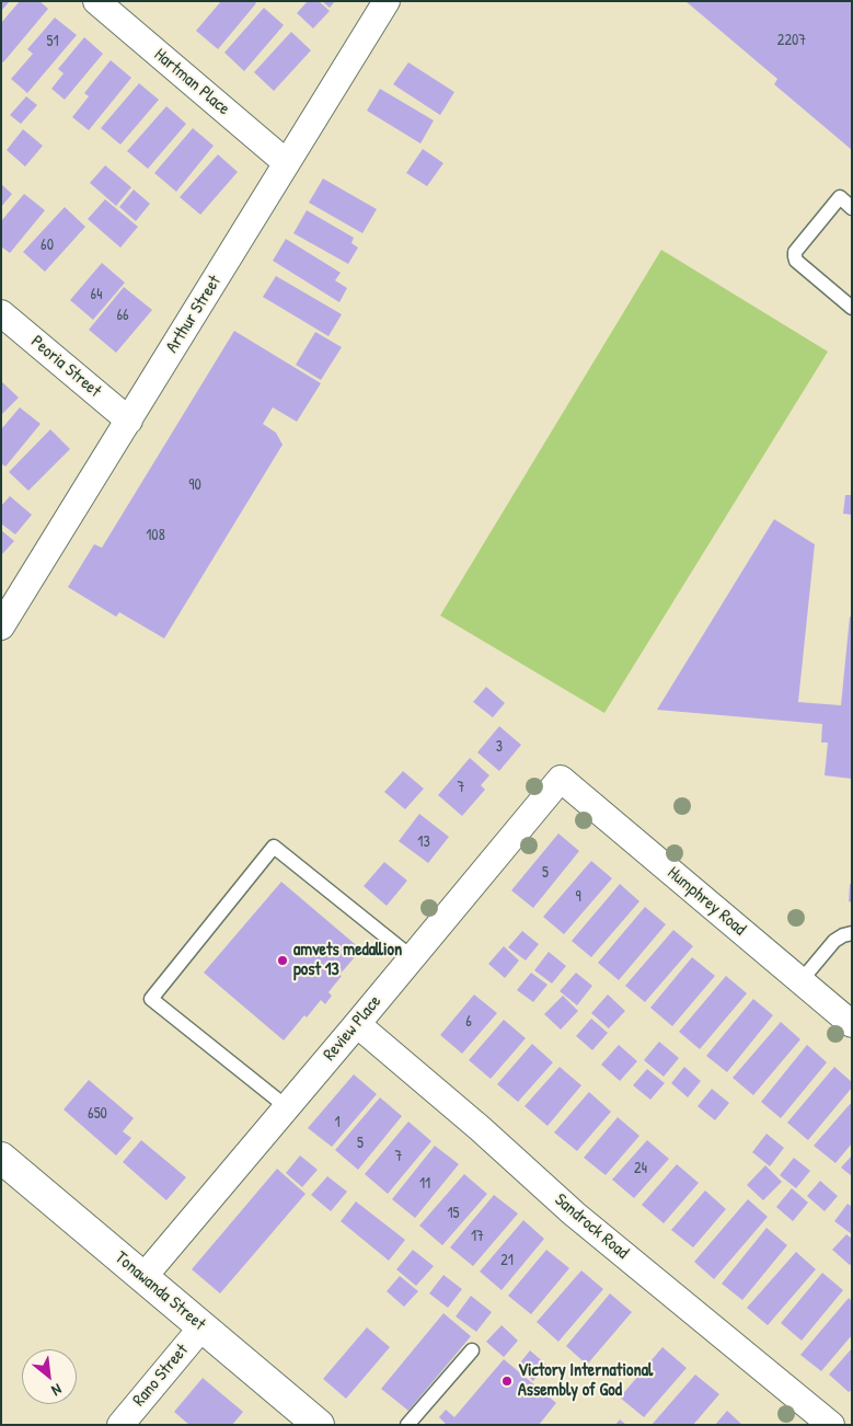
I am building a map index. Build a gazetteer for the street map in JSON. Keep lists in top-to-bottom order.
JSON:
{
  "streets": {
    "street": [
      "Hartman Place",
      "Arthur Street",
      "Peoria Street",
      "Humphrey Road",
      "Review Place",
      "Sandrock Road",
      "Tonawanda Street",
      "Rano Street"
    ]
  },
  "crossings": [
    ["Hartman Place", "Arthur Street"],
    ["Arthur Street", "Peoria Street"],
    ["Humphrey Road", "Review Place"],
    ["Review Place", "Sandrock Road"],
    ["Review Place", "Tonawanda Street"],
    ["Tonawanda Street", "Rano Street"]
  ],
  "places": ["amvets medallion post 13", "Victory International Assembly of God"],
  "house_numbers": [
    "2207",
    "51",
    "60",
    "64",
    "66",
    "90",
    "108",
    "3",
    "7",
    "13",
    "5",
    "9",
    "6",
    "650",
    "1",
    "5",
    "7",
    "24",
    "11",
    "15",
    "17",
    "21"
  ],
  "north": "bottom right"
}
